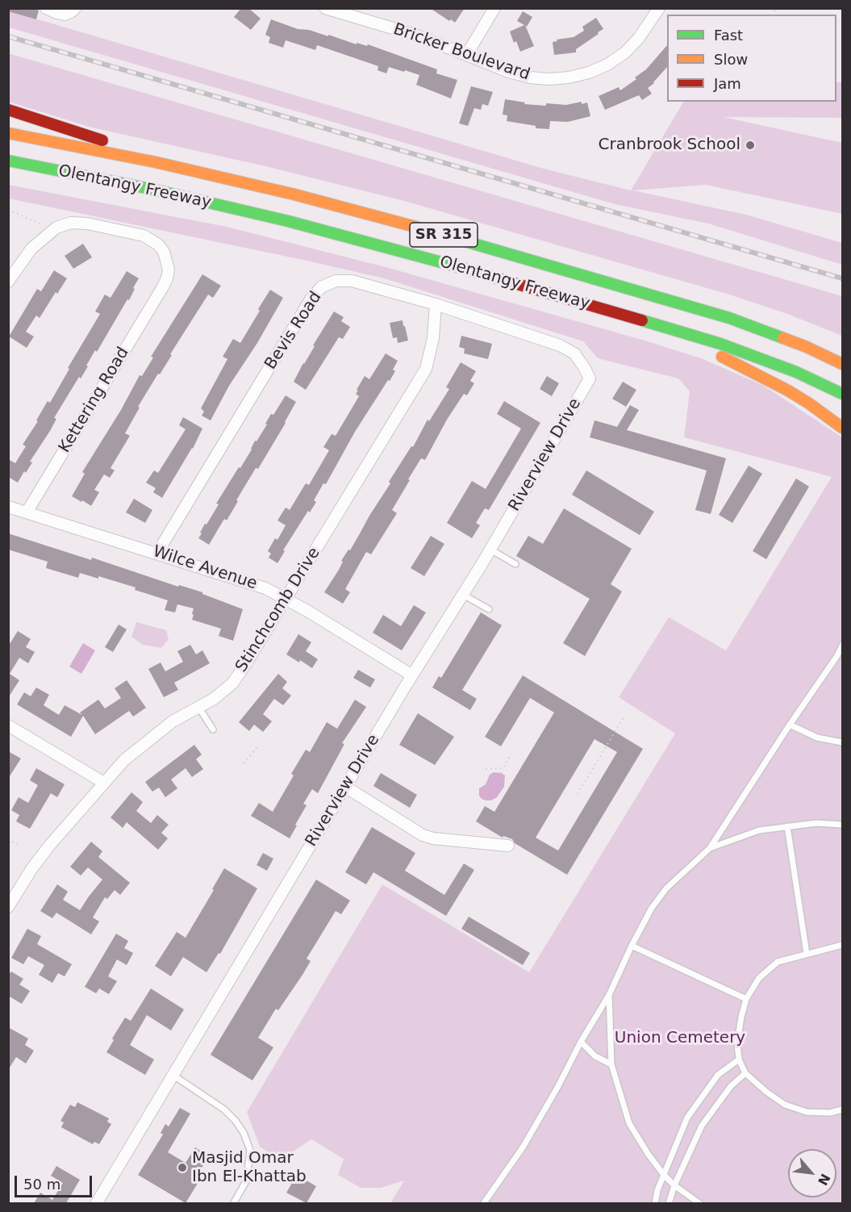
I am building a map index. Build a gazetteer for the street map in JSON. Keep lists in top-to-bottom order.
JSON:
{
  "streets": {
    "highway": ["Olentangy Freeway", "SR 315"],
    "street": [
      "Bricker Boulevard",
      "Bevis Road",
      "Kettering Road",
      "Riverview Drive",
      "Wilce Avenue",
      "Stinchcomb Drive"
    ]
  },
  "crossings": [
    ["Bevis Road", "Riverview Drive"],
    ["Bevis Road", "Wilce Avenue"],
    ["Bevis Road", "Stinchcomb Drive"],
    ["Kettering Road", "Wilce Avenue"],
    ["Riverview Drive", "Wilce Avenue"],
    ["Wilce Avenue", "Stinchcomb Drive"]
  ],
  "parks": ["Union Cemetery"],
  "places": ["Cranbrook School", "Masjid Omar Ibn El-Khattab"],
  "legend": ["Fast", "Slow", "Jam"],
  "scale_bar": "50 m",
  "north": "bottom right"
}
